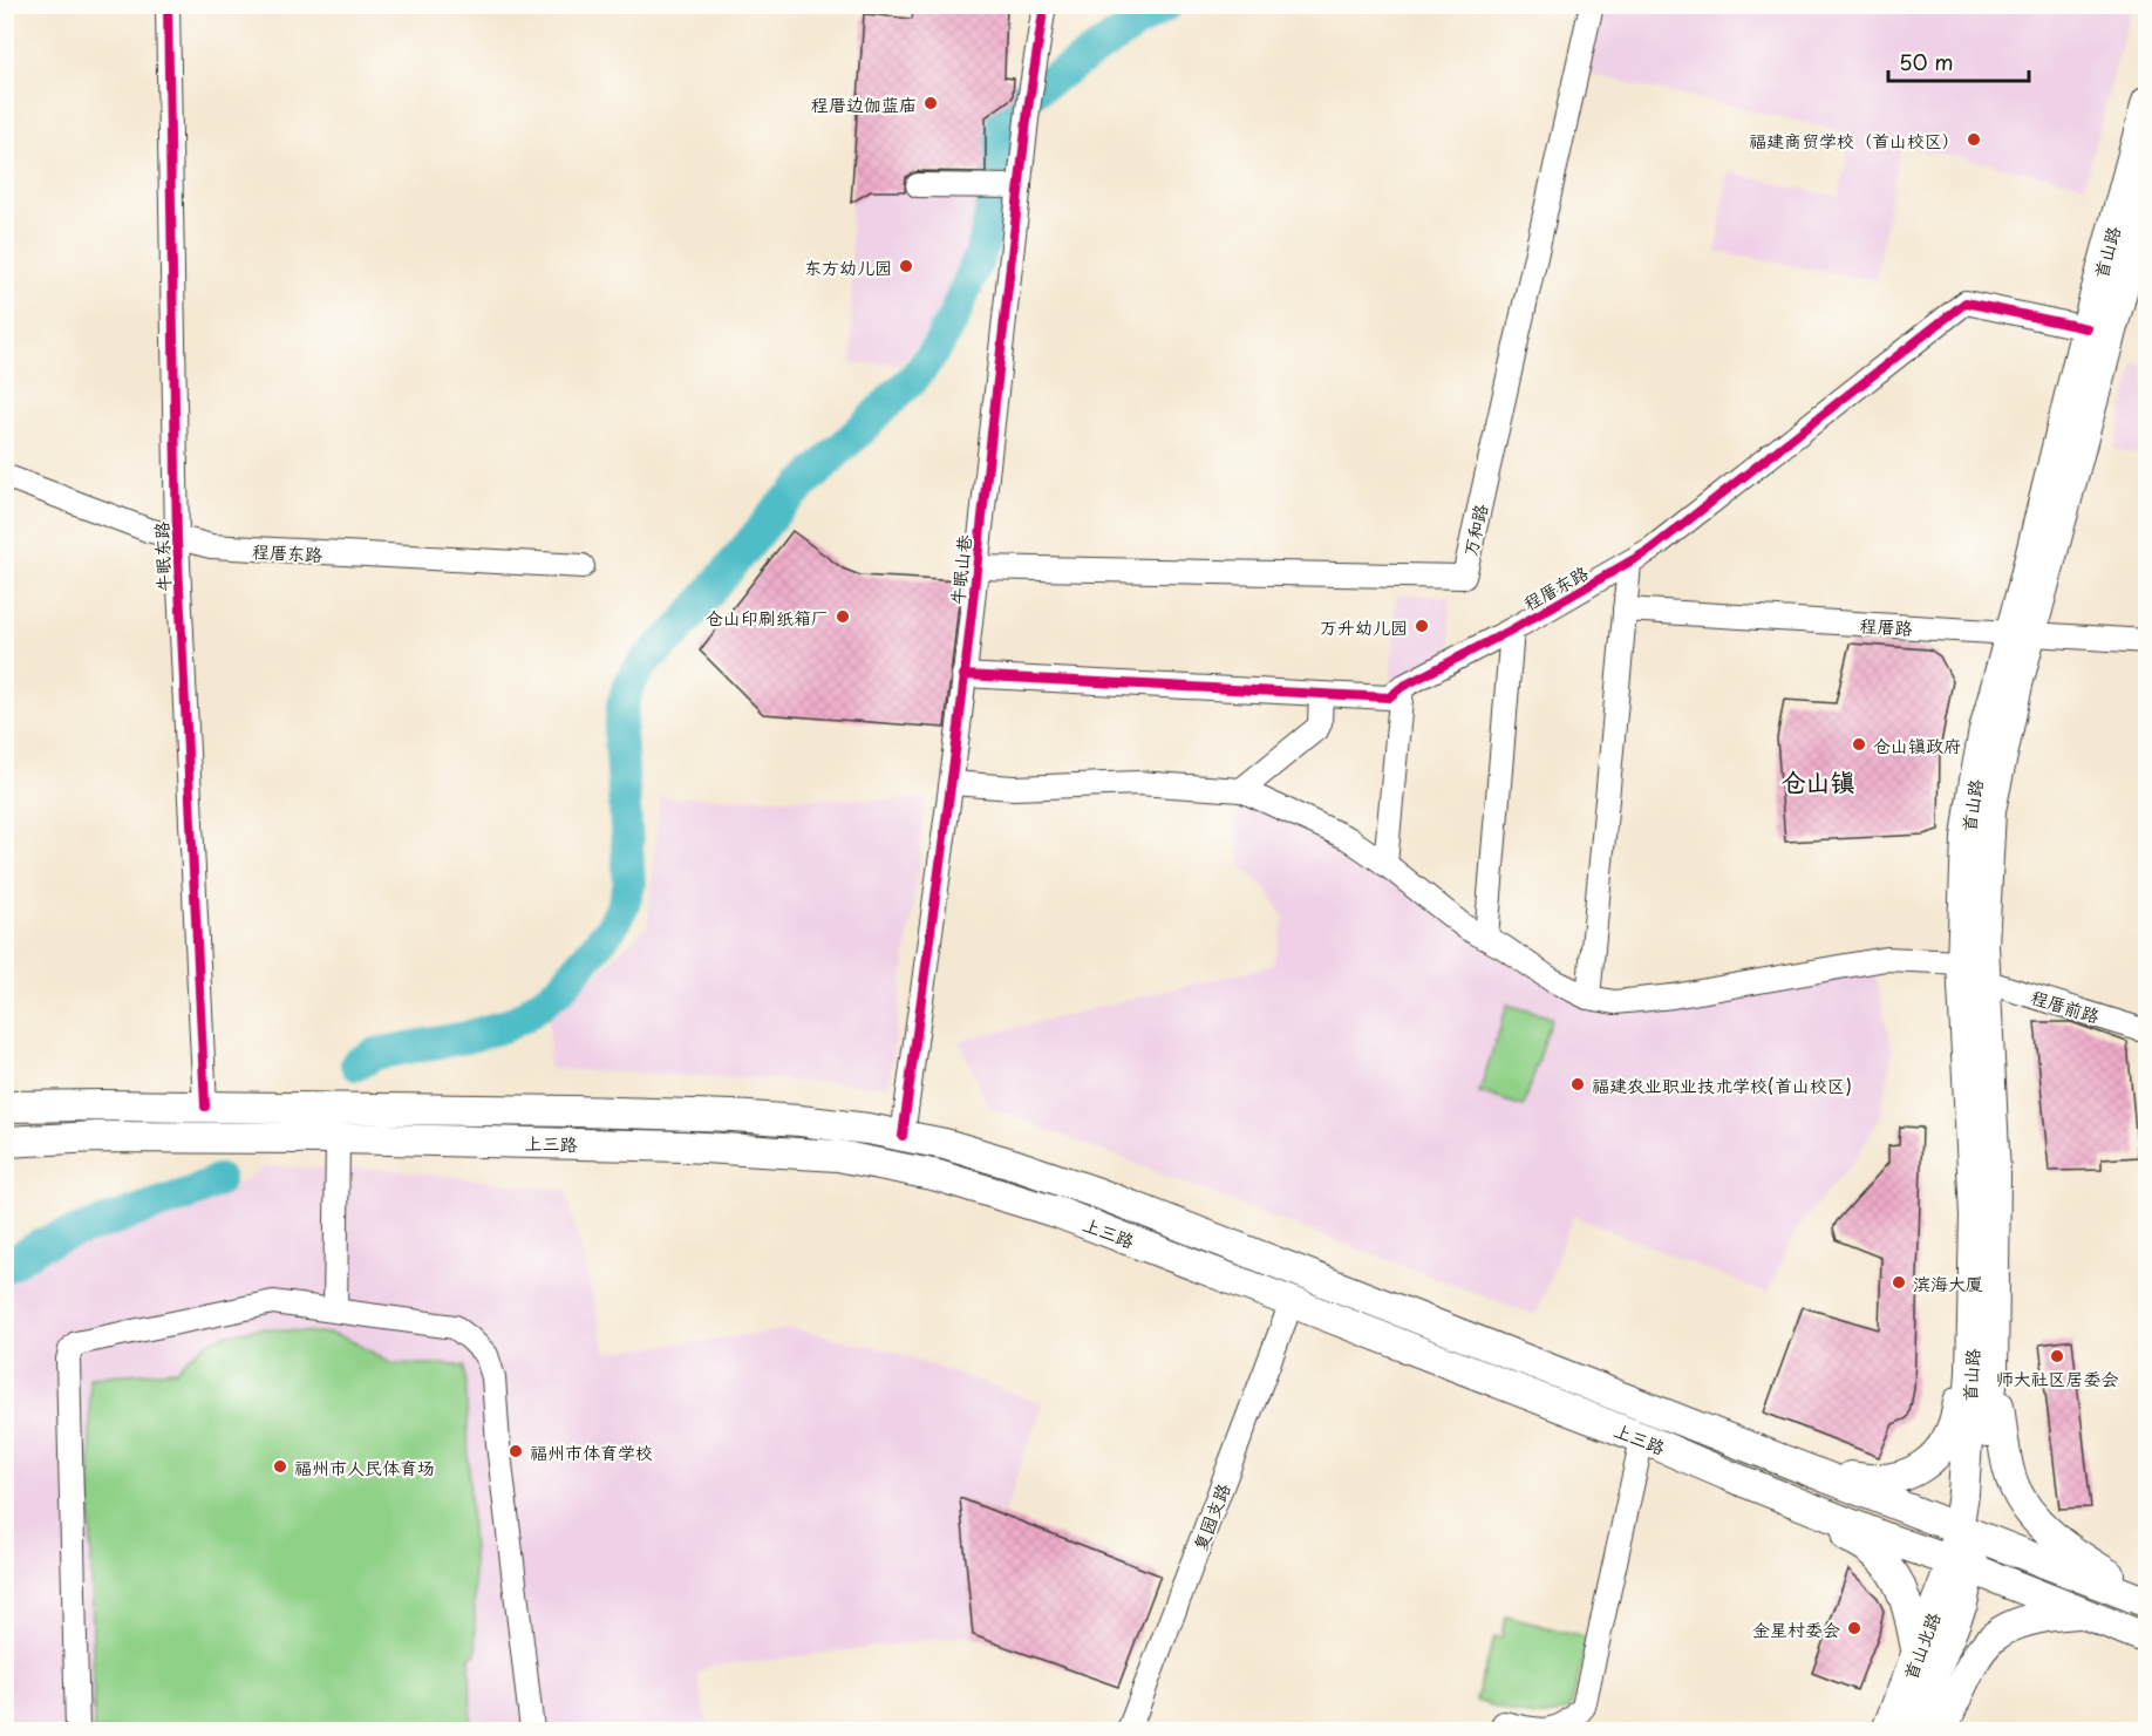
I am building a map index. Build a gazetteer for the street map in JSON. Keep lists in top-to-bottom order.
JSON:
{
  "streets": {
    "main road": ["首山路", "上三路", "首山北路"],
    "street": [
      "万和路",
      "程厝东路",
      "牛眠东路",
      "牛眠山巷",
      "程厝路",
      "程厝前路",
      "复园支路"
    ]
  },
  "crossings": [
    ["首山路", "程厝东路"],
    ["首山路", "程厝路"],
    ["首山路", "程厝前路"],
    ["首山路", "上三路"],
    ["万和路", "牛眠山巷"],
    ["程厝东路", "牛眠东路"],
    ["程厝东路", "牛眠山巷"],
    ["牛眠东路", "上三路"],
    ["牛眠山巷", "程厝前路"],
    ["牛眠山巷", "上三路"],
    ["上三路", "复园支路"],
    ["上三路", "首山北路"]
  ],
  "districts": ["仓山镇"],
  "places": [
    "程厝边伽蓝庙",
    "福建商贸学校（首山校区）",
    "东方幼儿园",
    "仓山印刷纸箱厂",
    "万升幼儿园",
    "仓山镇政府",
    "福建农业职业技术学校(首山校区)",
    "滨海大厦",
    "师大社区居委会",
    "福州市体育学校",
    "福州市人民体育场",
    "金星村委会"
  ],
  "scale_bar": "50 m"
}
